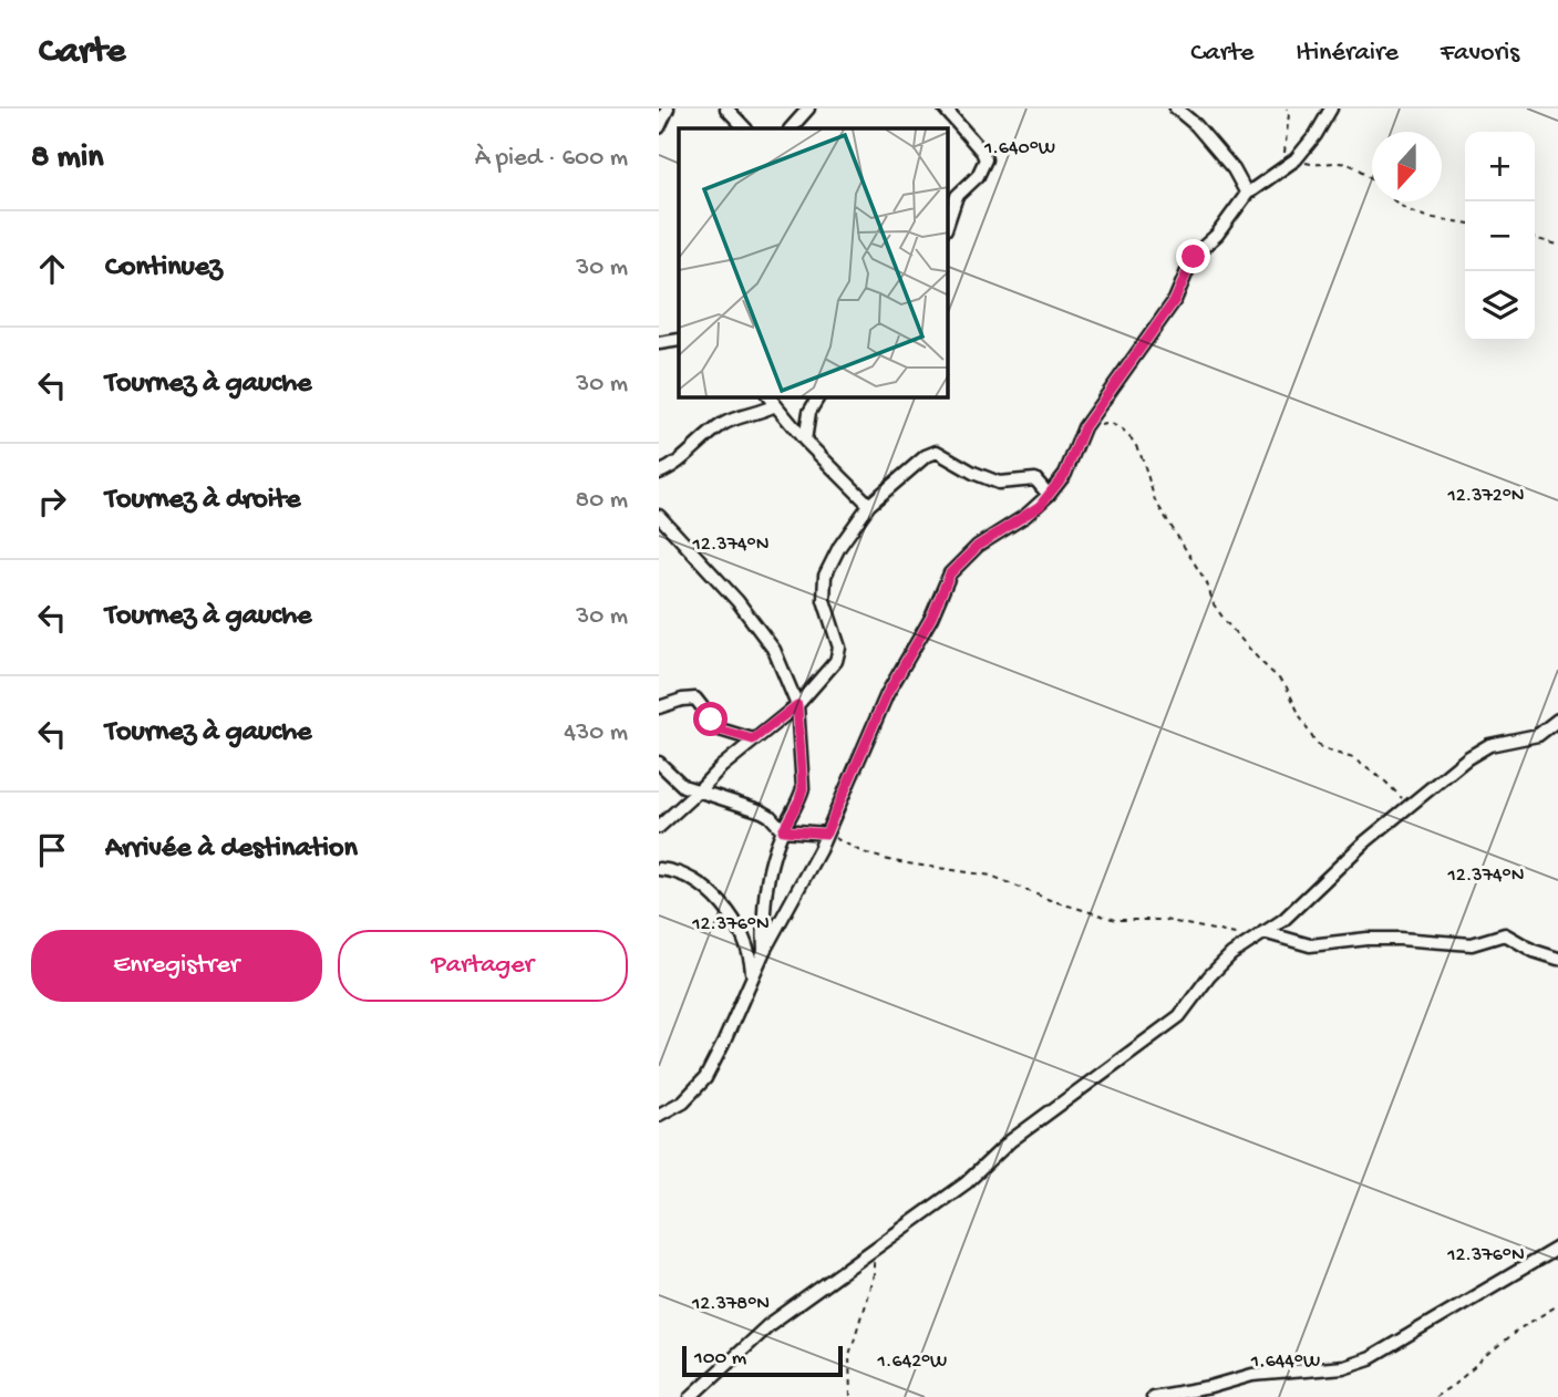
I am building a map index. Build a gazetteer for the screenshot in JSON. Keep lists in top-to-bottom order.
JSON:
{
  "scale_bar": "100 m",
  "north": "bottom",
  "page": {
    "header": "Carte",
    "nav": ["Carte", "Itinéraire", "Favoris"],
    "heading": ["8 min", "À pied · 600 m"],
    "map_buttons": ["+", "−"],
    "list": [
      ["Continuez", "30 m"],
      ["Tournez à gauche", "30 m"],
      ["Tournez à droite", "80 m"],
      ["Tournez à gauche", "30 m"],
      ["Tournez à gauche", "430 m"],
      "Arrivée à destination"
    ],
    "buttons": ["Enregistrer", "Partager"],
    "scale": "100 m"
  },
  "coordinates": [
    "1.640°W",
    "12.372°N",
    "12.374°N",
    "12.376°N",
    "12.378°N",
    "1.642°W",
    "1.644°W"
  ]
}
